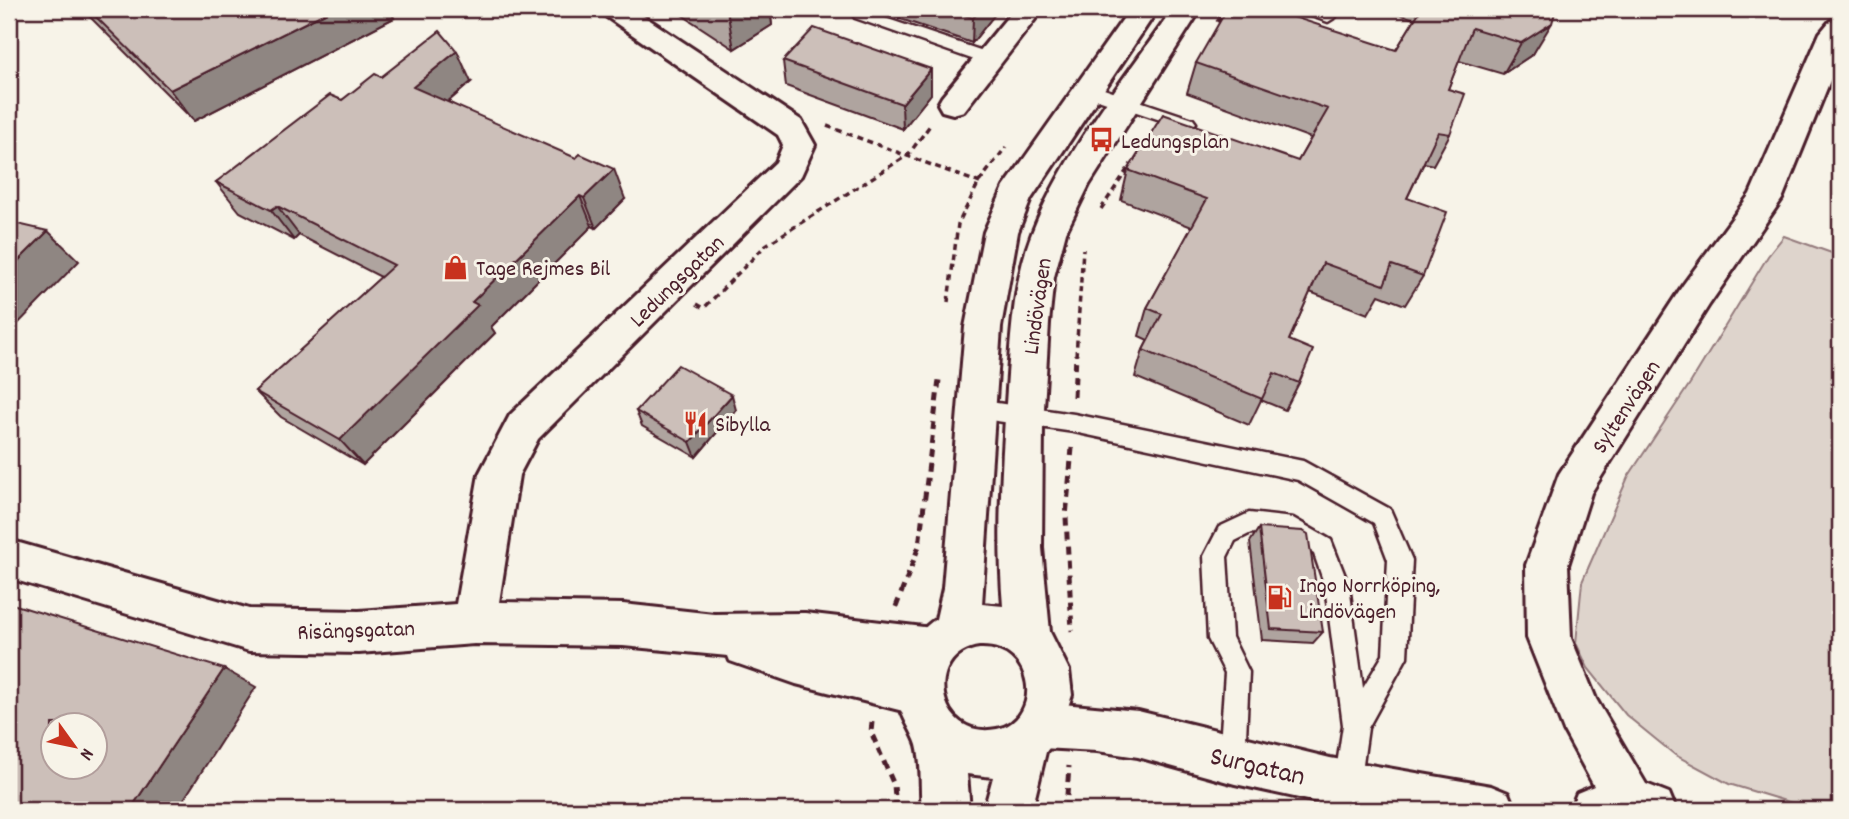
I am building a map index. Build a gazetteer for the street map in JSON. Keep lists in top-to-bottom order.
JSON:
{
  "streets": {
    "street": [
      "Ledungsgatan",
      "Lindövägen",
      "Syltenvägen",
      "Risängsgatan",
      "Surgatan"
    ]
  },
  "crossings": [
    ["Ledungsgatan", "Risängsgatan"],
    ["Lindövägen", "Risängsgatan"]
  ],
  "places": {
    "bus stop": ["Ledungsplan"],
    "shop": ["Tage Rejmes Bil"],
    "restaurant": ["Sibylla"],
    "fuel station": ["Ingo Norrköping, Lindövägen"]
  },
  "north": "bottom right"
}
